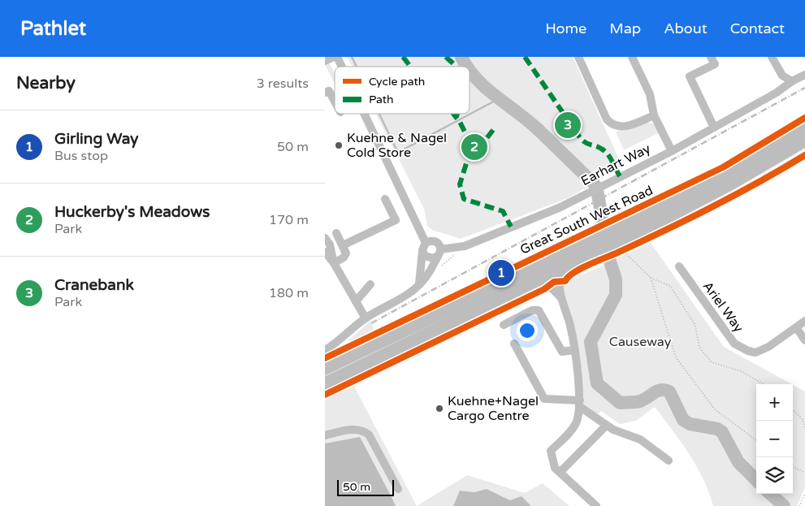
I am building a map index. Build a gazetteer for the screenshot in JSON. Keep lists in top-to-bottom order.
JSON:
{
  "streets": {
    "highway": ["Great South West Road"],
    "street": ["Earhart Way", "Ariel Way"]
  },
  "parks": ["Causeway"],
  "places": ["Kuehne & Nagel Cold Store", "Kuehne+Nagel Cargo Centre"],
  "legend": ["Cycle path", "Path"],
  "scale_bar": "50 m",
  "page": {
    "header": "Pathlet",
    "nav": [
      "Home",
      "Map",
      "About",
      "Contact"
    ],
    "heading": ["Nearby", "3 results"],
    "list": [
      {
        "mark": "1",
        "name": "Girling Way",
        "note": "Bus stop",
        "value": "50 m"
      },
      {
        "mark": "2",
        "name": "Huckerby's Meadows",
        "note": "Park",
        "value": "170 m"
      },
      {
        "mark": "3",
        "name": "Cranebank",
        "note": "Park",
        "value": "180 m"
      }
    ],
    "pins": ["3", "2", "1"],
    "map_buttons": ["+", "−"],
    "scale": "50 m"
  }
}
